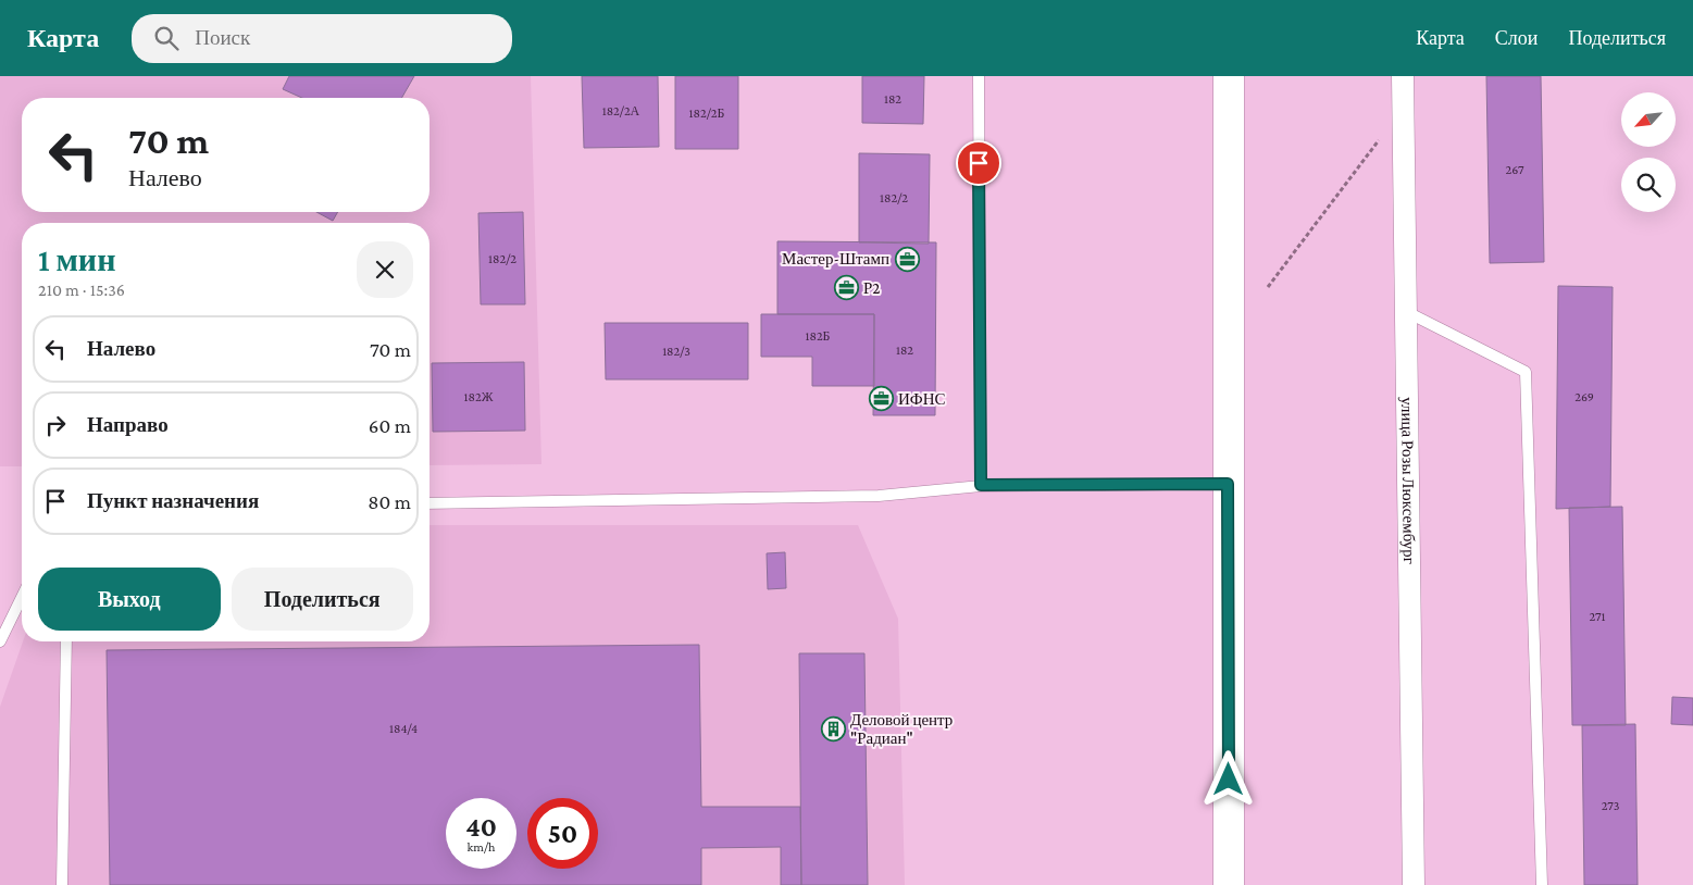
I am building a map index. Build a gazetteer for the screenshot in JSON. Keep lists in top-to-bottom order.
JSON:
{
  "streets": {
    "street": ["улица Розы Люксембург"]
  },
  "places": {
    "office": ["Мастер-Штамп", "Р2", "ИФНС"],
    "building": ["Деловой центр \"Радиан\""]
  },
  "house_numbers": [
    "182",
    "182/2А",
    "182/2Б",
    "267",
    "182/2",
    "182/2",
    "182Б",
    "182",
    "182/3",
    "182Ж",
    "269",
    "271",
    "184/4",
    "273"
  ],
  "north": "bottom left",
  "page": {
    "header": "Карта",
    "search": "Поиск",
    "nav": ["Карта", "Слои", "Поделиться"],
    "turn": ["70 m", "Налево"],
    "heading": ["1 мин", "210 m · 15:36"],
    "list": [
      {
        "name": "Налево",
        "value": "70 m"
      },
      {
        "name": "Направо",
        "value": "60 m"
      },
      {
        "name": "Пункт назначения",
        "value": "80 m"
      }
    ],
    "buttons": ["Выход", "Поделиться"],
    "speed": "40 km/h",
    "limit": "50"
  }
}
